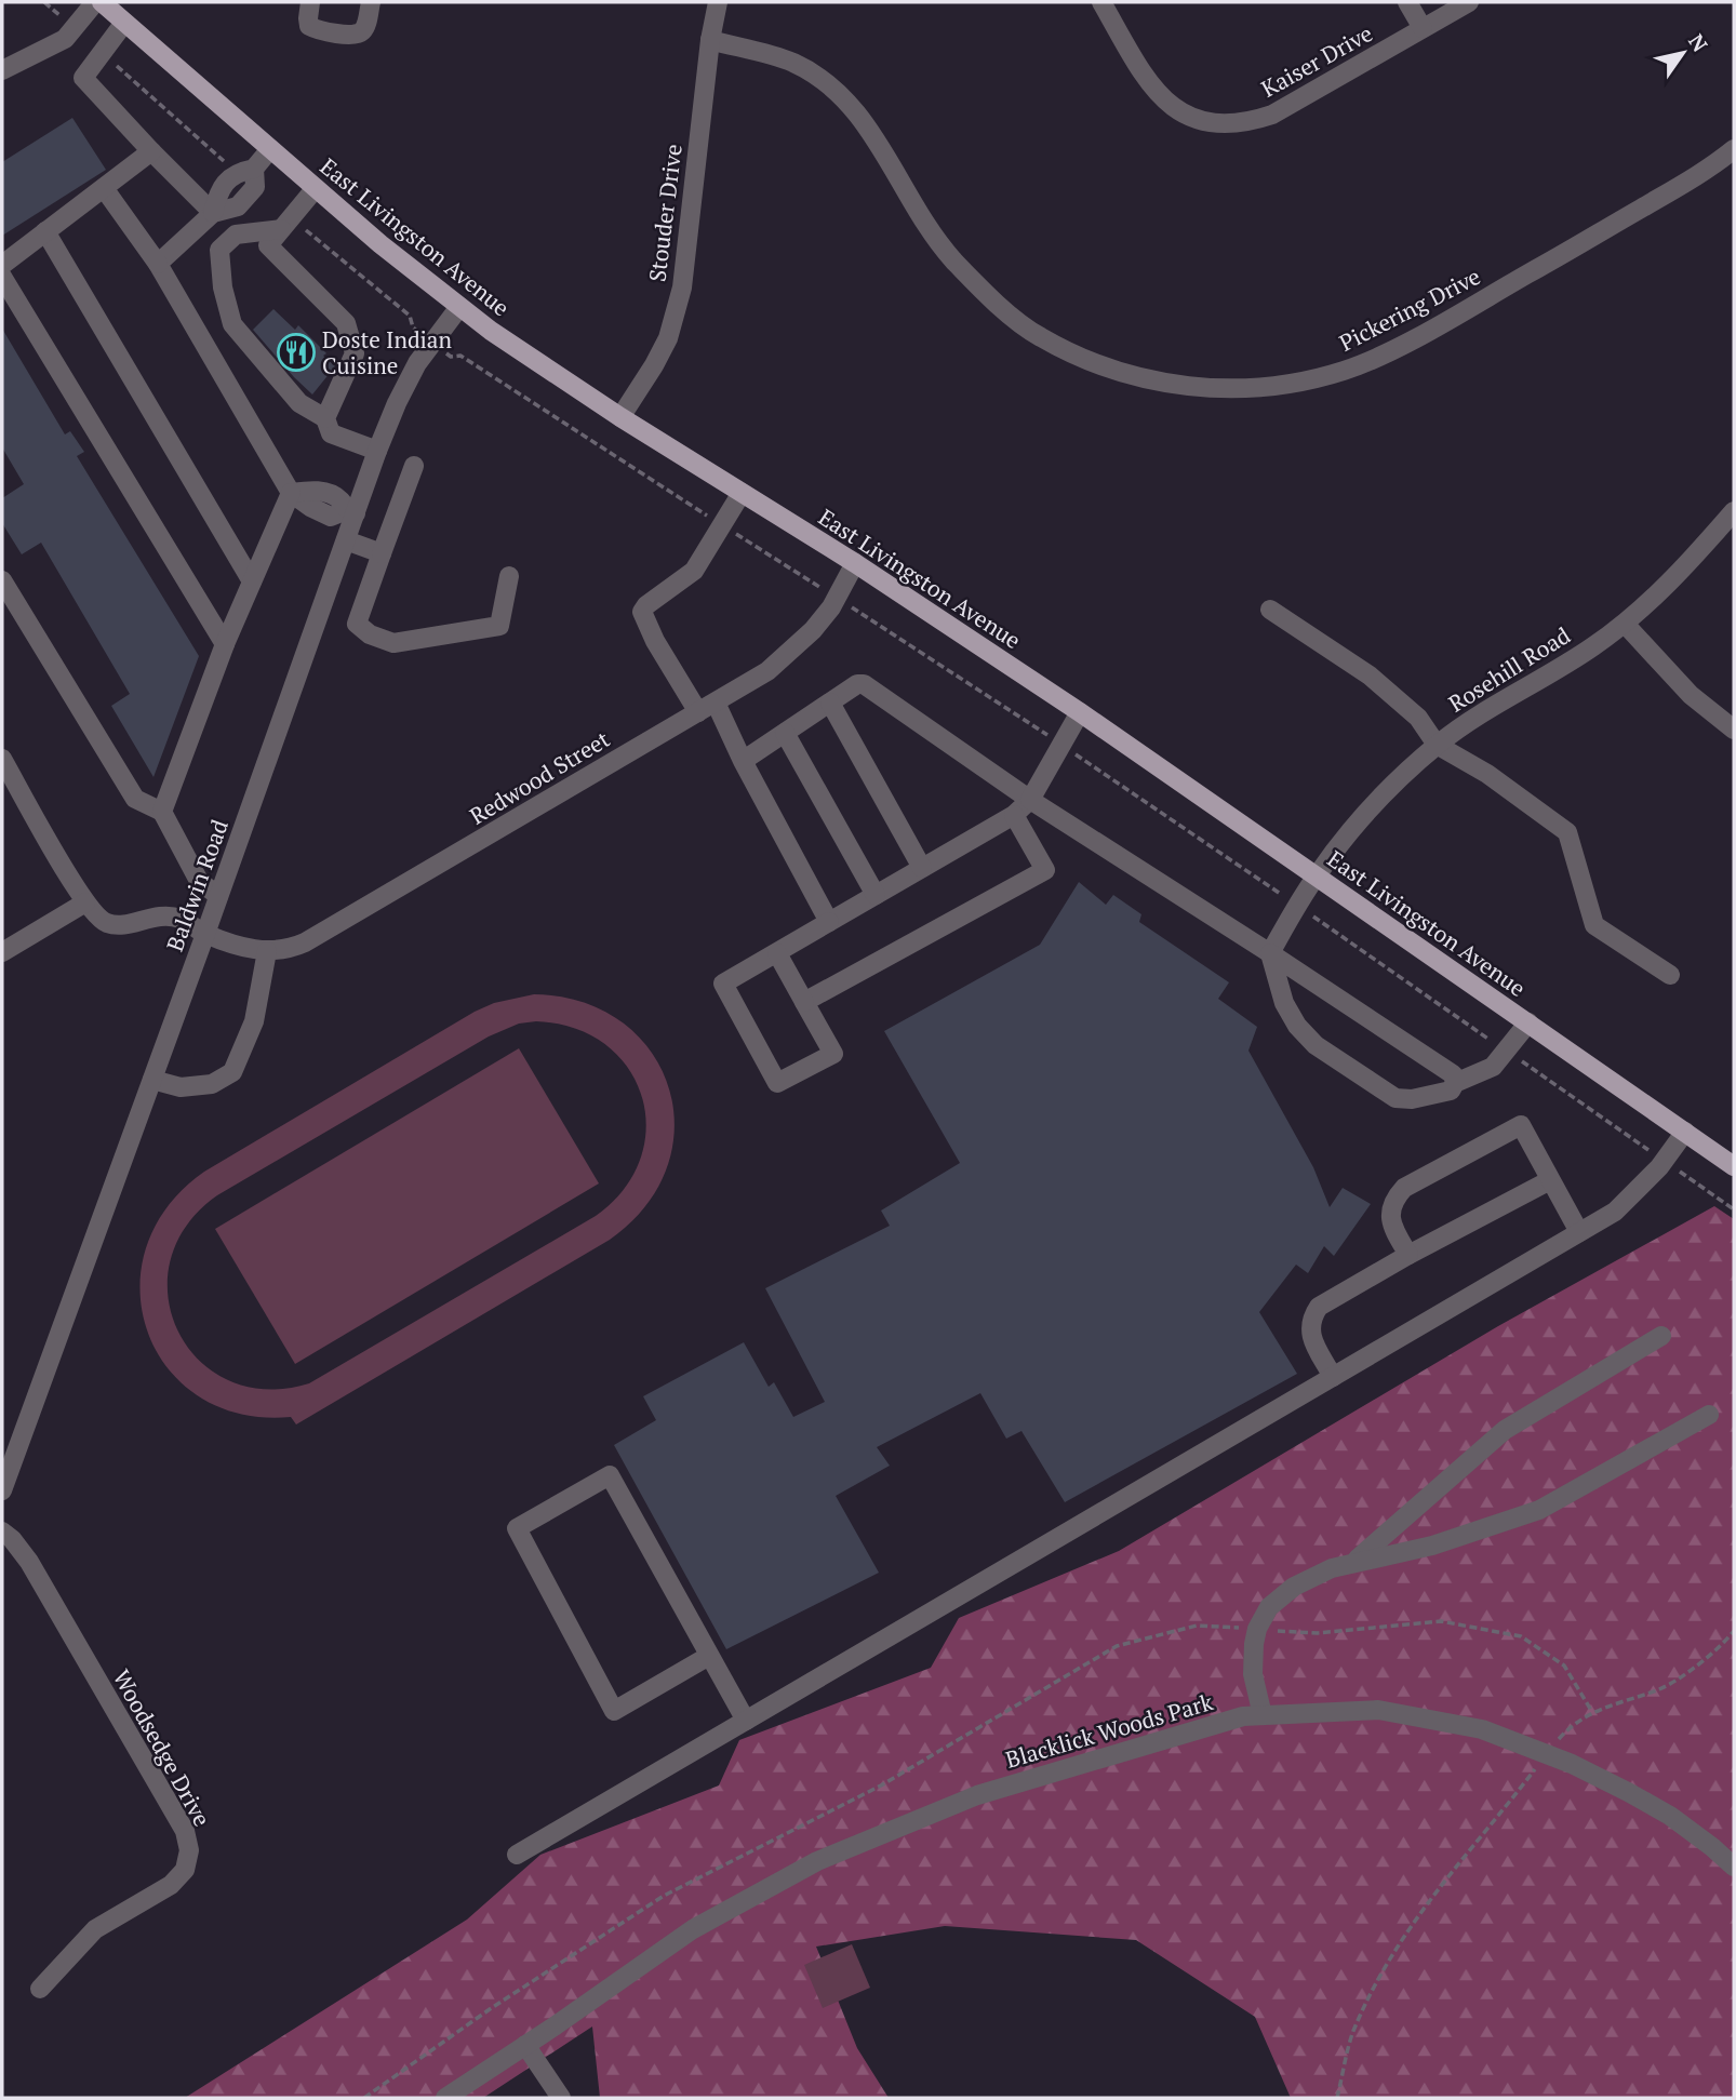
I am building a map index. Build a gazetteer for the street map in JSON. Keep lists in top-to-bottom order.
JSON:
{
  "streets": {
    "main road": ["East Livingston Avenue"],
    "street": [
      "Kaiser Drive",
      "Stouder Drive",
      "Pickering Drive",
      "Rosehill Road",
      "Redwood Street",
      "Baldwin Road",
      "Blacklick Woods Park",
      "Woodsedge Drive"
    ]
  },
  "crossings": [
    ["Stouder Drive", "East Livingston Avenue"],
    ["Stouder Drive", "Pickering Drive"],
    ["East Livingston Avenue", "Rosehill Road"],
    ["East Livingston Avenue", "Redwood Street"],
    ["East Livingston Avenue", "Baldwin Road"],
    ["Redwood Street", "Baldwin Road"]
  ],
  "places": {
    "restaurant": ["Doste Indian Cuisine"]
  },
  "north": "top right"
}
